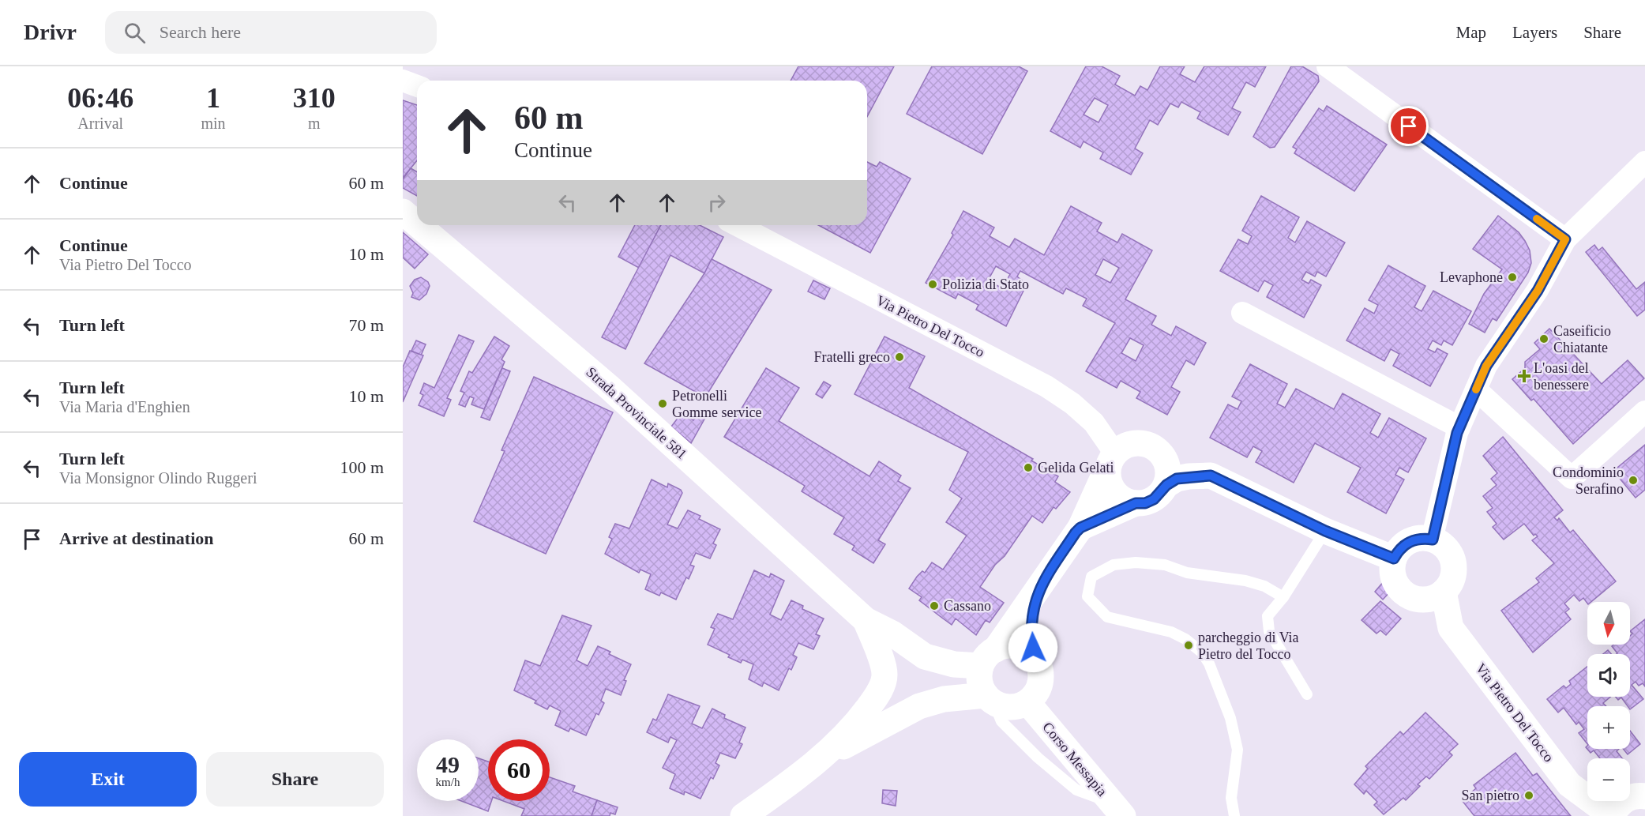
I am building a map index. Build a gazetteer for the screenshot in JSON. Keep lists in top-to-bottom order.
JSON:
{
  "streets": {
    "main road": ["Via Pietro Del Tocco", "Strada Provinciale 581", "Corso Messapia"]
  },
  "places": {
    "other": [
      "Levaphone",
      "Polizia di Stato",
      "Caseificio Chiatante",
      "Fratelli greco",
      "Petronelli Gomme service",
      "Gelida Gelati",
      "Condominio Serafino",
      "Cassano",
      "parcheggio di Via Pietro del Tocco",
      "San pietro"
    ],
    "health": ["L'oasi del benessere"]
  },
  "north": "bottom",
  "page": {
    "header": "Drivr",
    "search": "Search here",
    "nav": ["Map", "Layers", "Share"],
    "eta": [
      "06:46",
      "Arrival",
      "1",
      "min",
      "310",
      "m"
    ],
    "turn": ["60 m", "Continue"],
    "list": [
      {
        "name": "Continue",
        "value": "60 m"
      },
      {
        "name": "Continue",
        "note": "Via Pietro Del Tocco",
        "value": "10 m"
      },
      {
        "name": "Turn left",
        "value": "70 m"
      },
      {
        "name": "Turn left",
        "note": "Via Maria d'Enghien",
        "value": "10 m"
      },
      {
        "name": "Turn left",
        "note": "Via Monsignor Olindo Ruggeri",
        "value": "100 m"
      },
      {
        "name": "Arrive at destination",
        "value": "60 m"
      }
    ],
    "map_buttons": ["+", "−"],
    "speed": "49 km/h",
    "limit": "60",
    "buttons": ["Exit", "Share"]
  }
}
